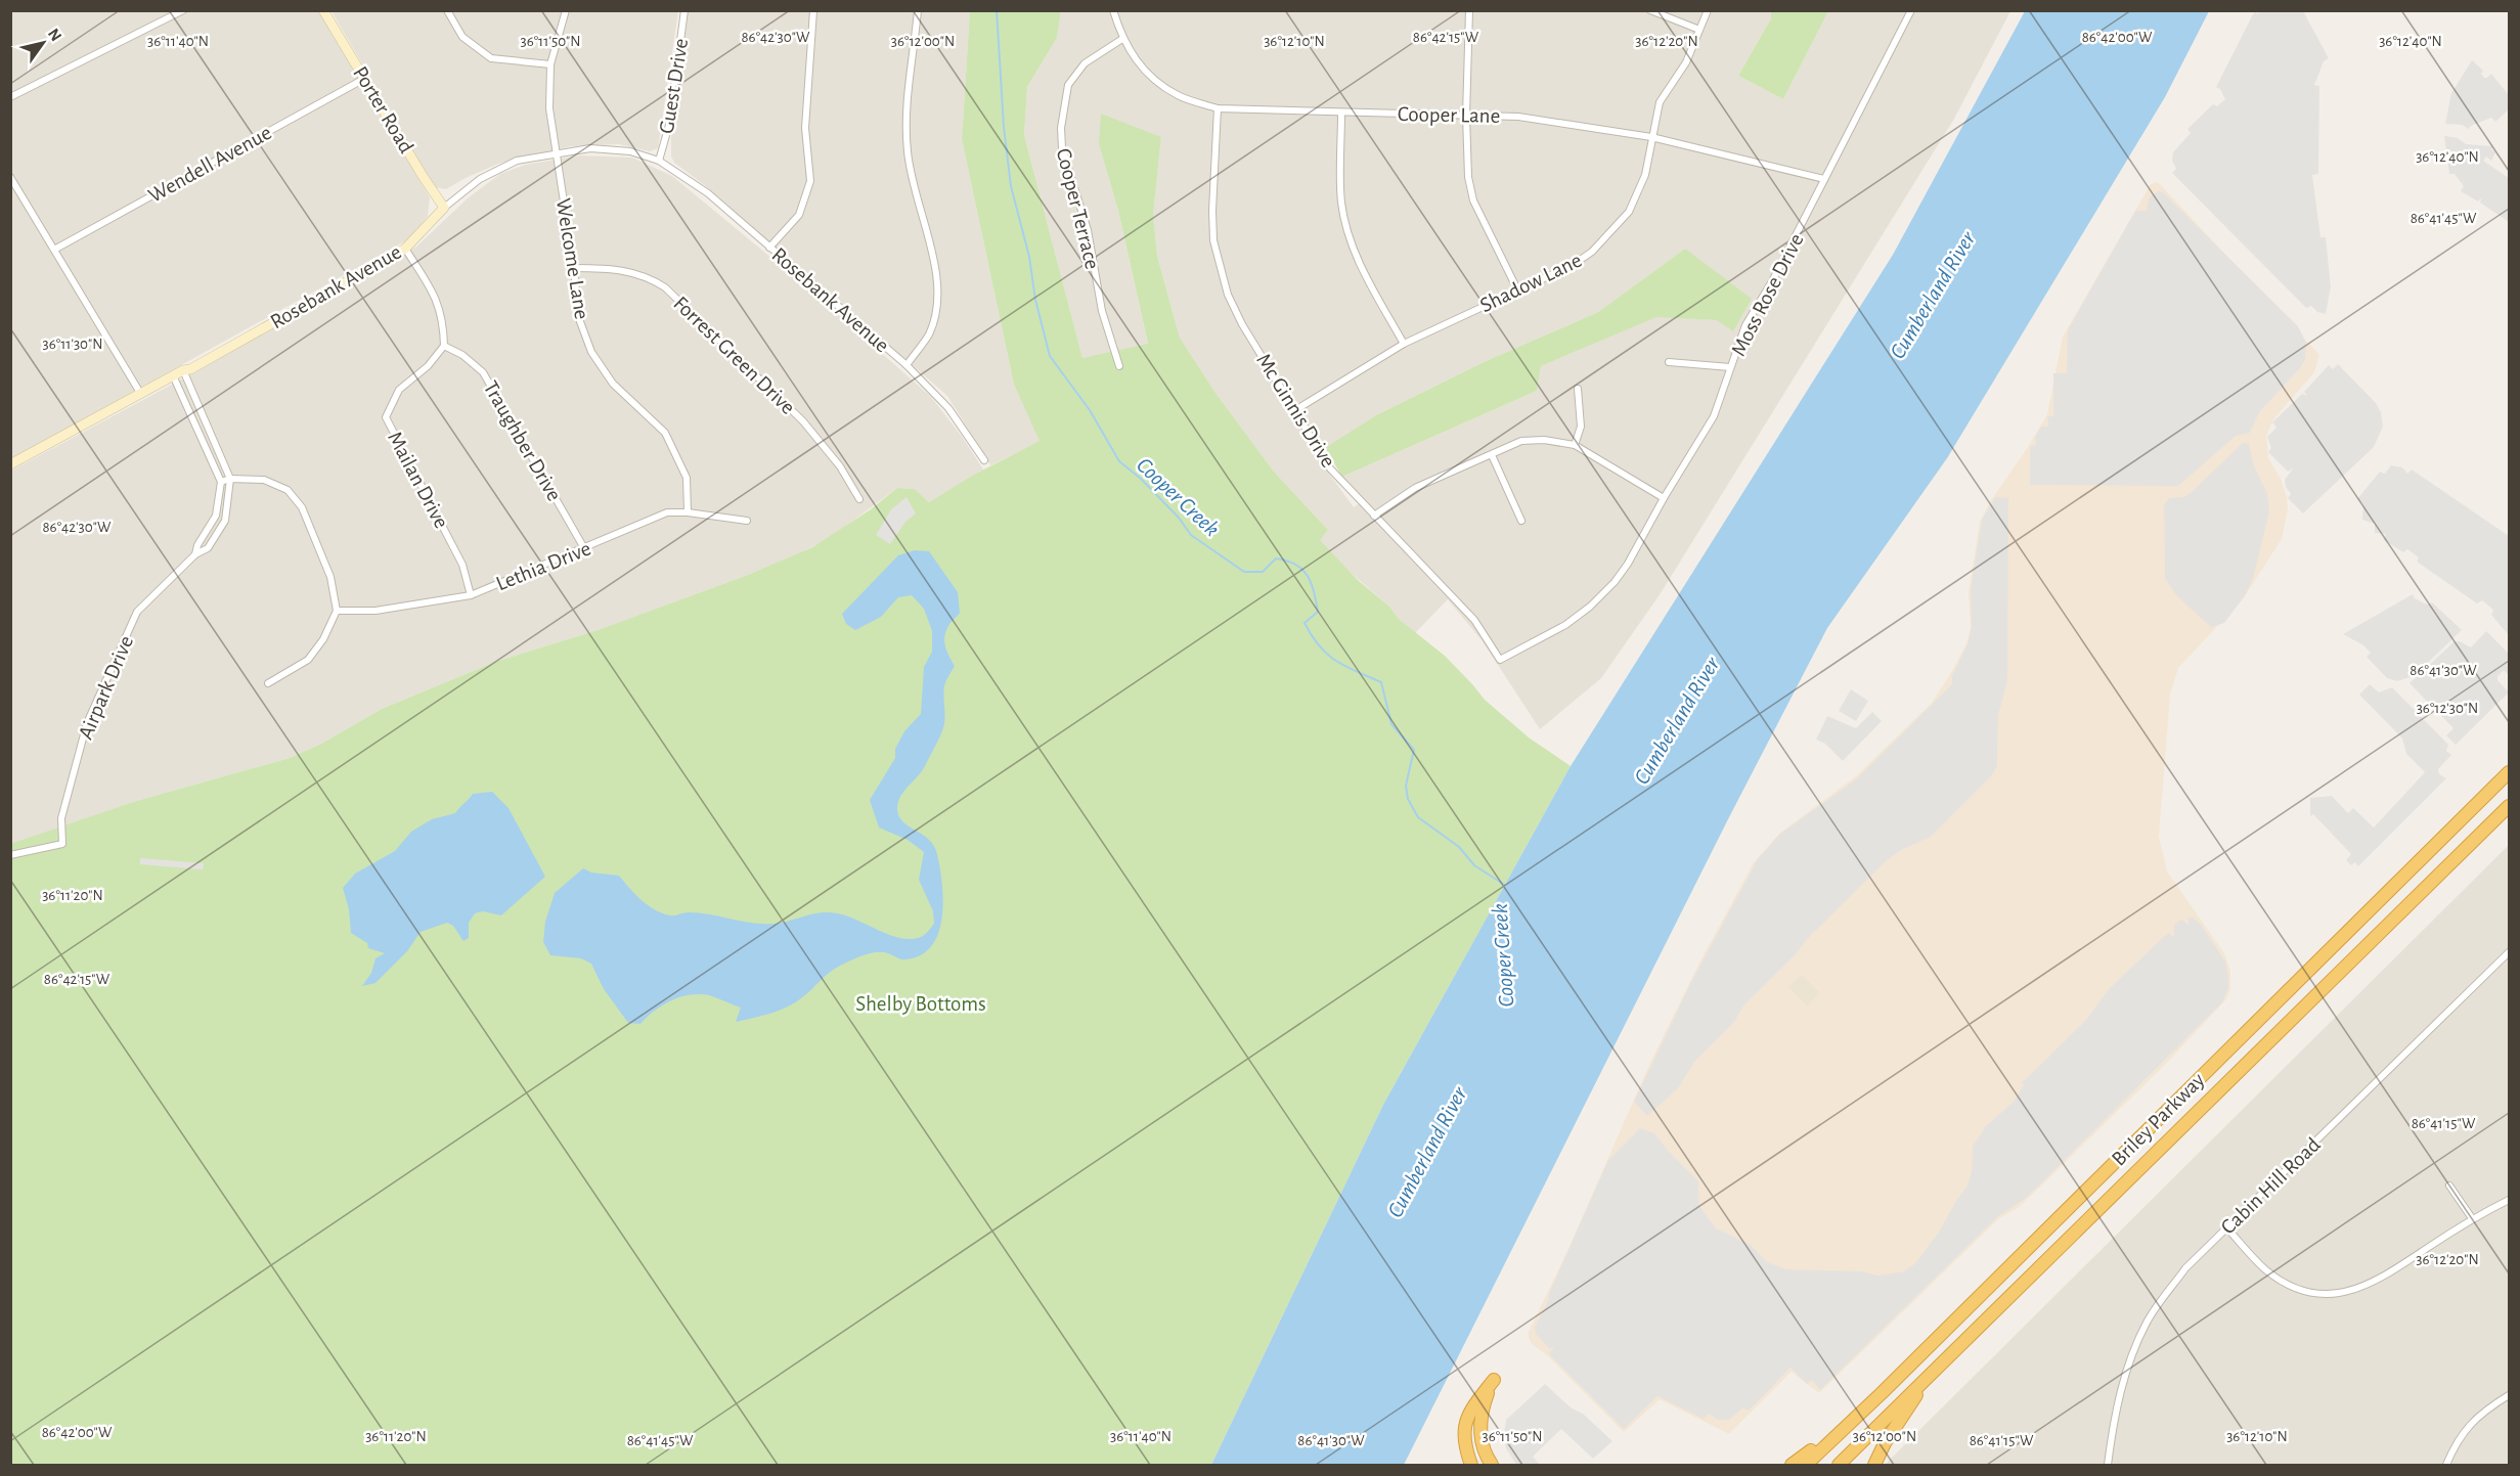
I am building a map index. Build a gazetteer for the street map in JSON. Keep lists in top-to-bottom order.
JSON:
{
  "streets": {
    "highway": ["Briley Parkway"],
    "street": [
      "Guest Drive",
      "Porter Road",
      "Cooper Lane",
      "Wendell Avenue",
      "Cooper Terrace",
      "Welcome Lane",
      "Shadow Lane",
      "Rosebank Avenue",
      "Moss Rose Drive",
      "Forrest Green Drive",
      "Mc Ginnis Drive",
      "Traughber Drive",
      "Mailan Drive",
      "Lethia Drive",
      "Airpark Drive",
      "Cabin Hill Road"
    ]
  },
  "crossings": [
    ["Guest Drive", "Rosebank Avenue"],
    ["Porter Road", "Wendell Avenue"],
    ["Porter Road", "Rosebank Avenue"],
    ["Cooper Lane", "Cooper Terrace"],
    ["Cooper Lane", "Shadow Lane"],
    ["Cooper Lane", "Moss Rose Drive"],
    ["Cooper Lane", "Mc Ginnis Drive"],
    ["Welcome Lane", "Rosebank Avenue"],
    ["Welcome Lane", "Forrest Green Drive"],
    ["Welcome Lane", "Lethia Drive"],
    ["Shadow Lane", "Mc Ginnis Drive"],
    ["Moss Rose Drive", "Mc Ginnis Drive"],
    ["Traughber Drive", "Mailan Drive"],
    ["Traughber Drive", "Lethia Drive"],
    ["Mailan Drive", "Lethia Drive"]
  ],
  "water": ["Cumberland River", "Cooper Creek"],
  "parks": ["Shelby Bottoms"],
  "north": "top right",
  "coordinates": [
    "86°42'30\"W",
    "86°42'15\"W",
    "86°42'00\"W",
    "36°12'00\"N",
    "36°11'40\"N",
    "36°11'50\"N",
    "36°12'10\"N",
    "36°12'20\"N",
    "36°12'40\"N",
    "86°41'45\"W",
    "36°11'30\"N",
    "86°41'30\"W",
    "36°12'30\"N",
    "36°11'20\"N",
    "86°41'15\"W"
  ]
}
